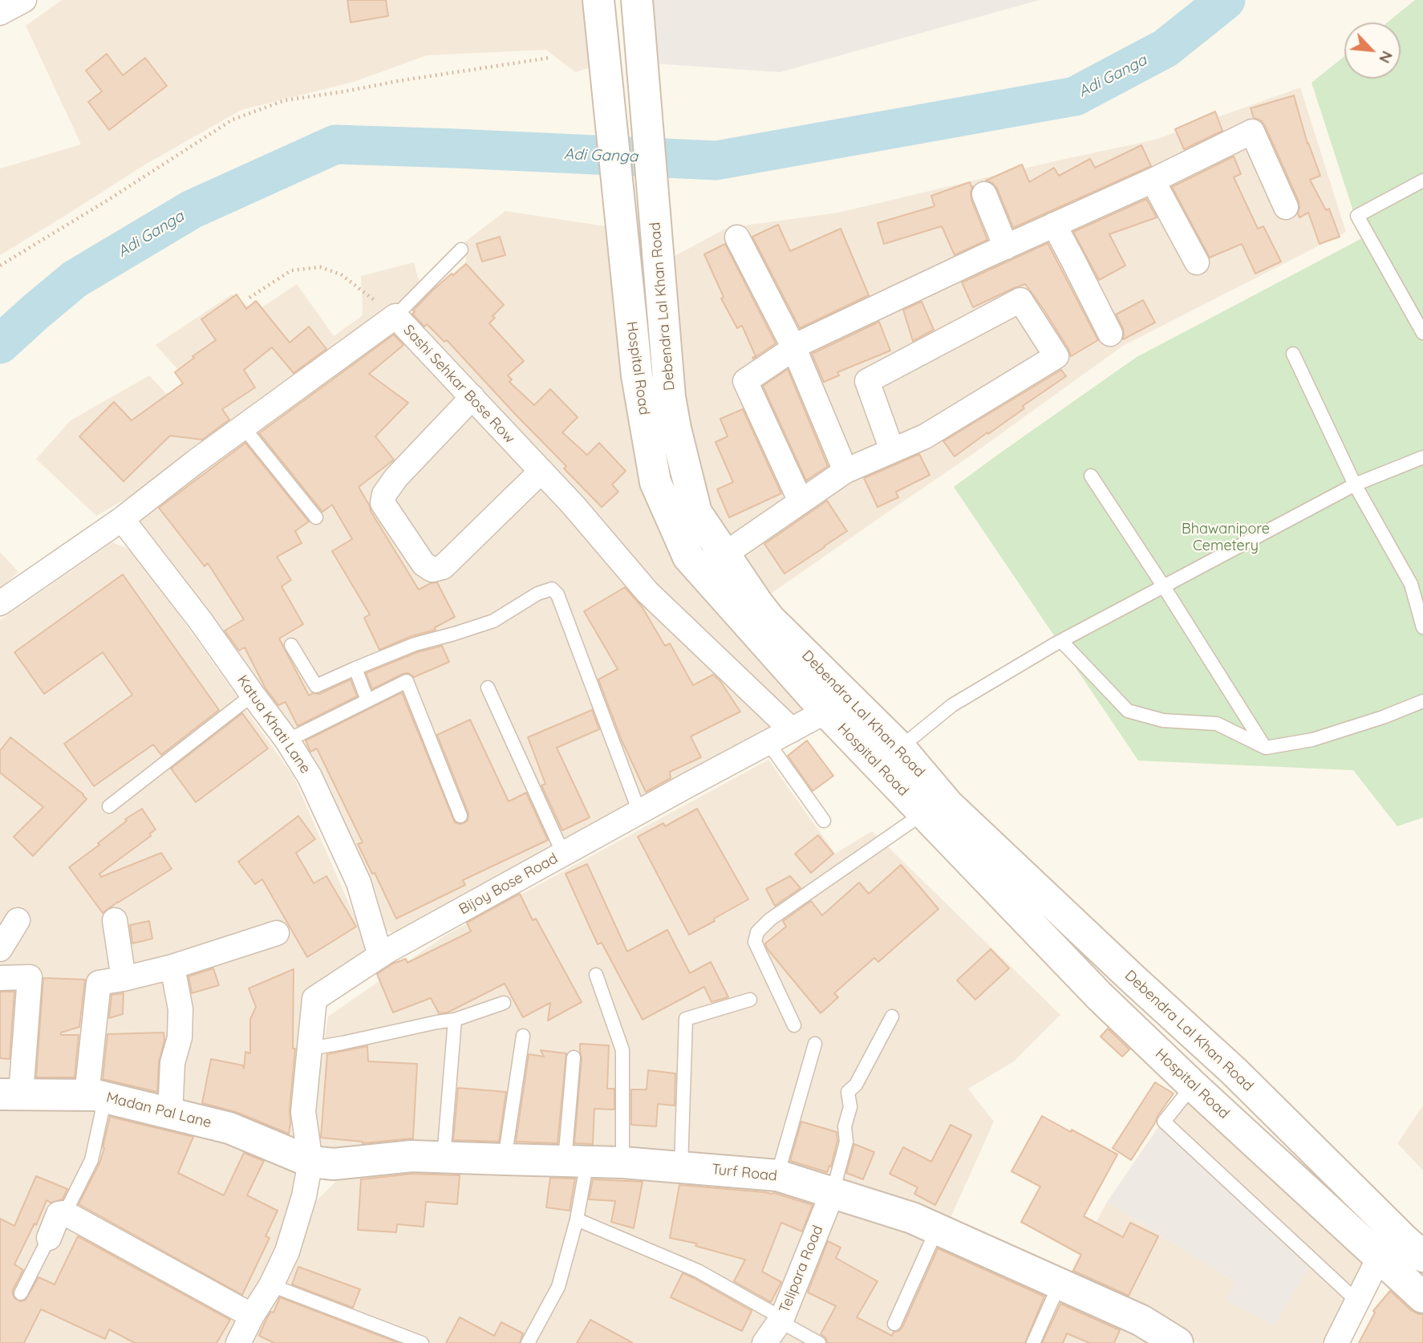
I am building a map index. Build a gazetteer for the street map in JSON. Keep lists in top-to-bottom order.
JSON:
{
  "streets": {
    "main road": [
      "Debendra Lal Khan Road",
      "Hospital Road",
      "Madan Pal Lane",
      "Turf Road"
    ],
    "street": [
      "Sashi Sehkar Bose Row",
      "Katua Khati Lane",
      "Bijoy Bose Road",
      "Telipara Road"
    ]
  },
  "crossings": [
    ["Debendra Lal Khan Road", "Hospital Road"],
    ["Debendra Lal Khan Road", "Bijoy Bose Road"],
    ["Hospital Road", "Bijoy Bose Road"],
    ["Sashi Sehkar Bose Row", "Katua Khati Lane"],
    ["Sashi Sehkar Bose Row", "Bijoy Bose Road"],
    ["Katua Khati Lane", "Bijoy Bose Road"],
    ["Bijoy Bose Road", "Madan Pal Lane"],
    ["Bijoy Bose Road", "Turf Road"],
    ["Madan Pal Lane", "Turf Road"],
    ["Turf Road", "Telipara Road"]
  ],
  "water": ["Adi Ganga"],
  "parks": ["Bhawanipore Cemetery"],
  "north": "bottom right"
}
